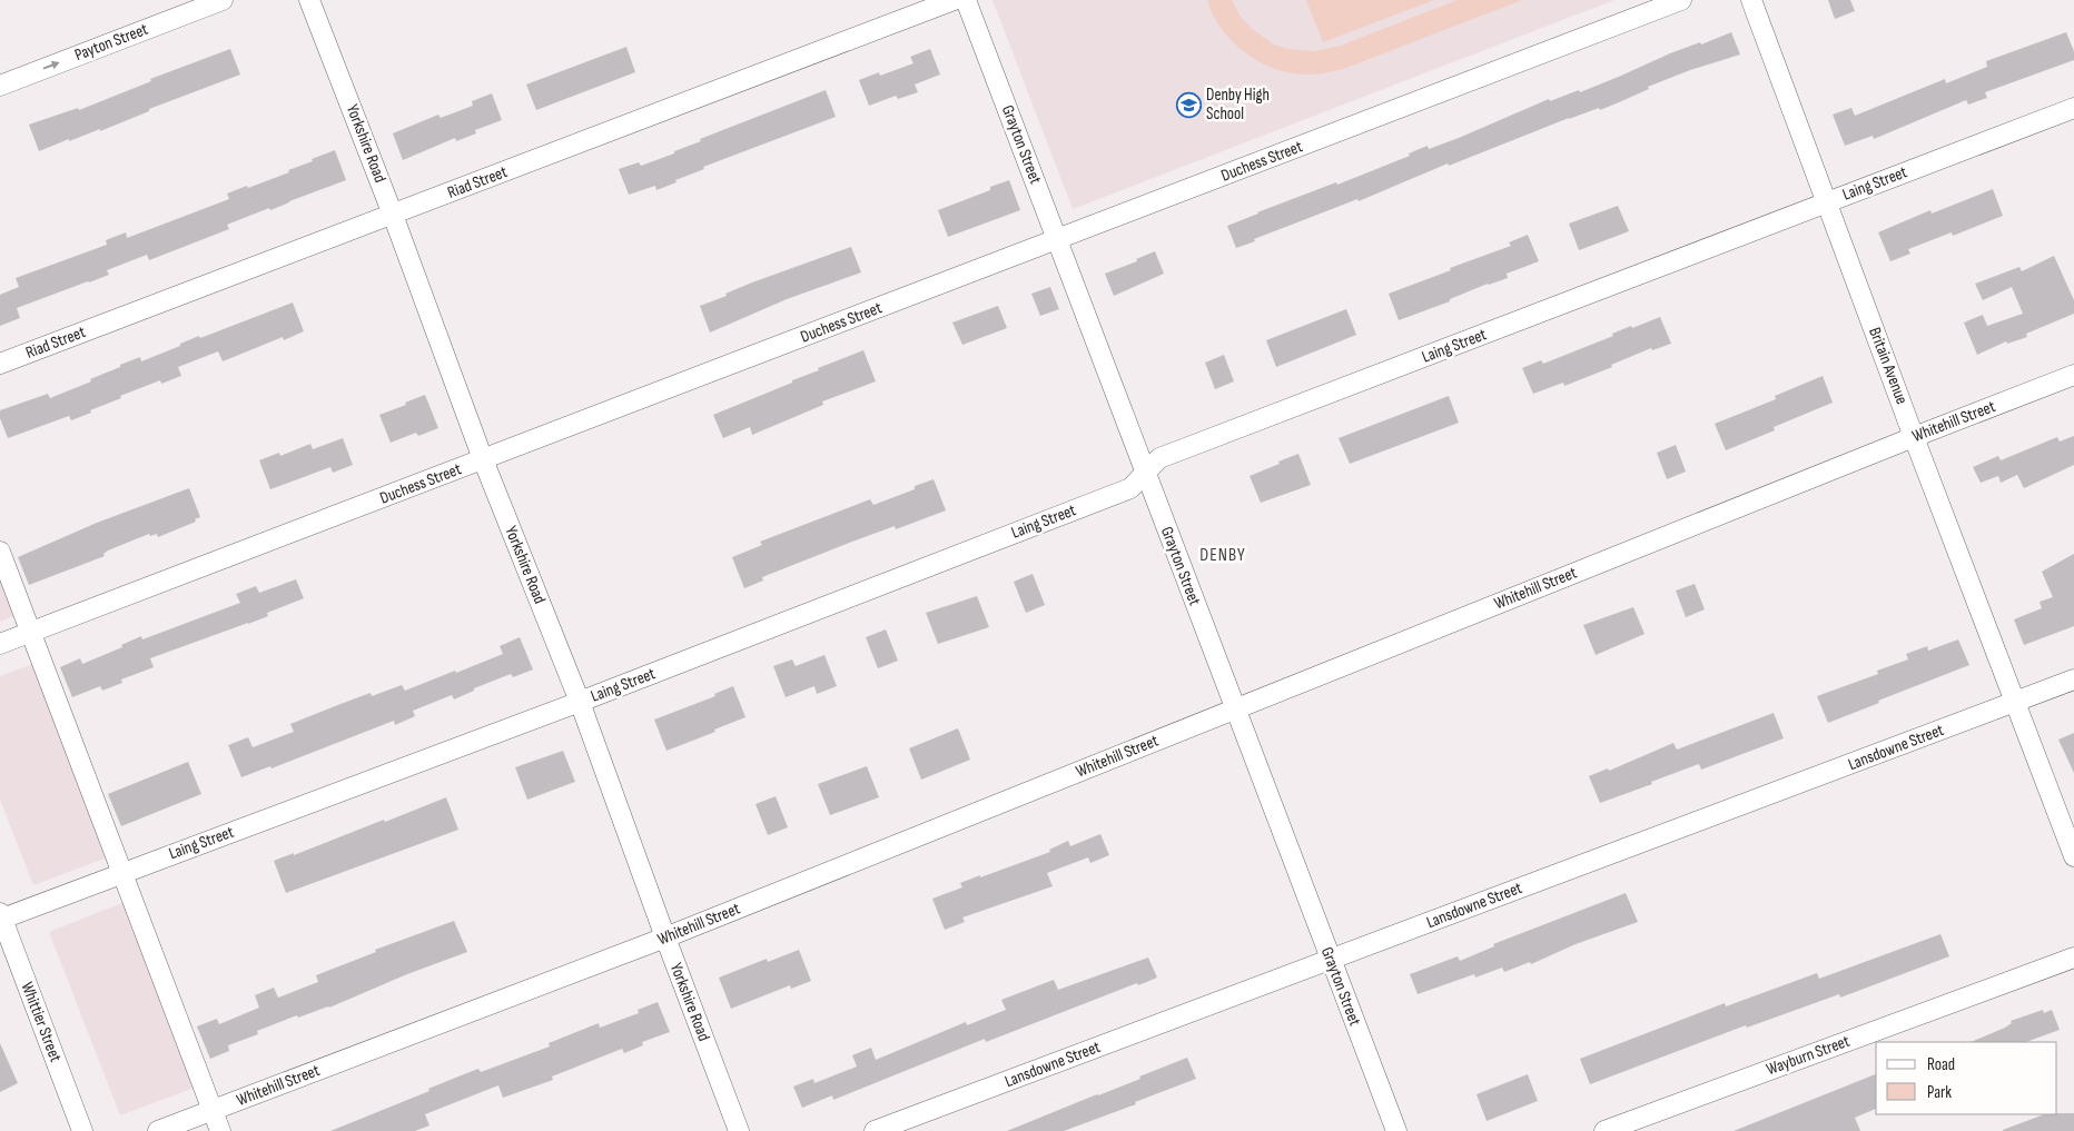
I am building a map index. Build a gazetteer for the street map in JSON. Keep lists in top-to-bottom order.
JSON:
{
  "streets": {
    "street": [
      "Payton Street",
      "Yorkshire Road",
      "Grayton Street",
      "Duchess Street",
      "Riad Street",
      "Laing Street",
      "Britain Avenue",
      "Whitehill Street",
      "Lansdowne Street",
      "Whittier Street",
      "Wayburn Street"
    ]
  },
  "crossings": [
    ["Yorkshire Road", "Duchess Street"],
    ["Yorkshire Road", "Riad Street"],
    ["Yorkshire Road", "Laing Street"],
    ["Yorkshire Road", "Whitehill Street"],
    ["Grayton Street", "Duchess Street"],
    ["Grayton Street", "Laing Street"],
    ["Grayton Street", "Whitehill Street"],
    ["Grayton Street", "Lansdowne Street"],
    ["Laing Street", "Britain Avenue"],
    ["Laing Street", "Whittier Street"],
    ["Britain Avenue", "Whitehill Street"],
    ["Britain Avenue", "Lansdowne Street"]
  ],
  "one_way": ["Payton Street"],
  "districts": ["DENBY"],
  "places": {
    "school or university": ["Denby High School"]
  },
  "legend": ["Road", "Park"]
}
